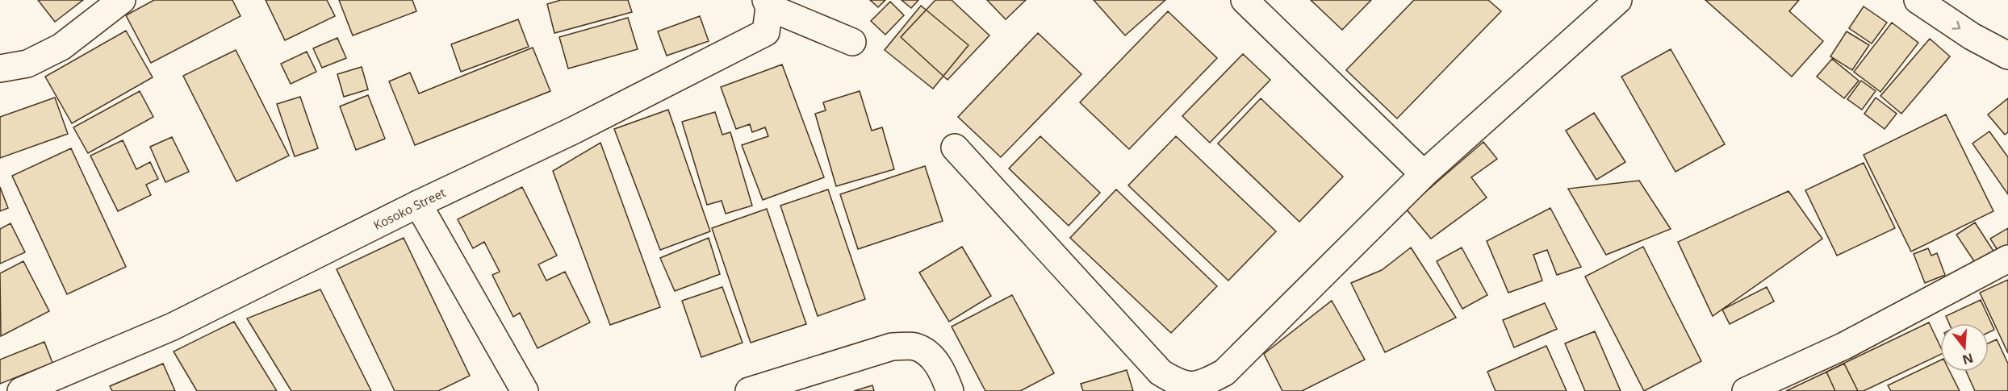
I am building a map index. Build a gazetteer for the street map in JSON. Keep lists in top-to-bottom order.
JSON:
{
  "streets": {
    "street": ["Kosoko Street"]
  },
  "north": "bottom"
}
